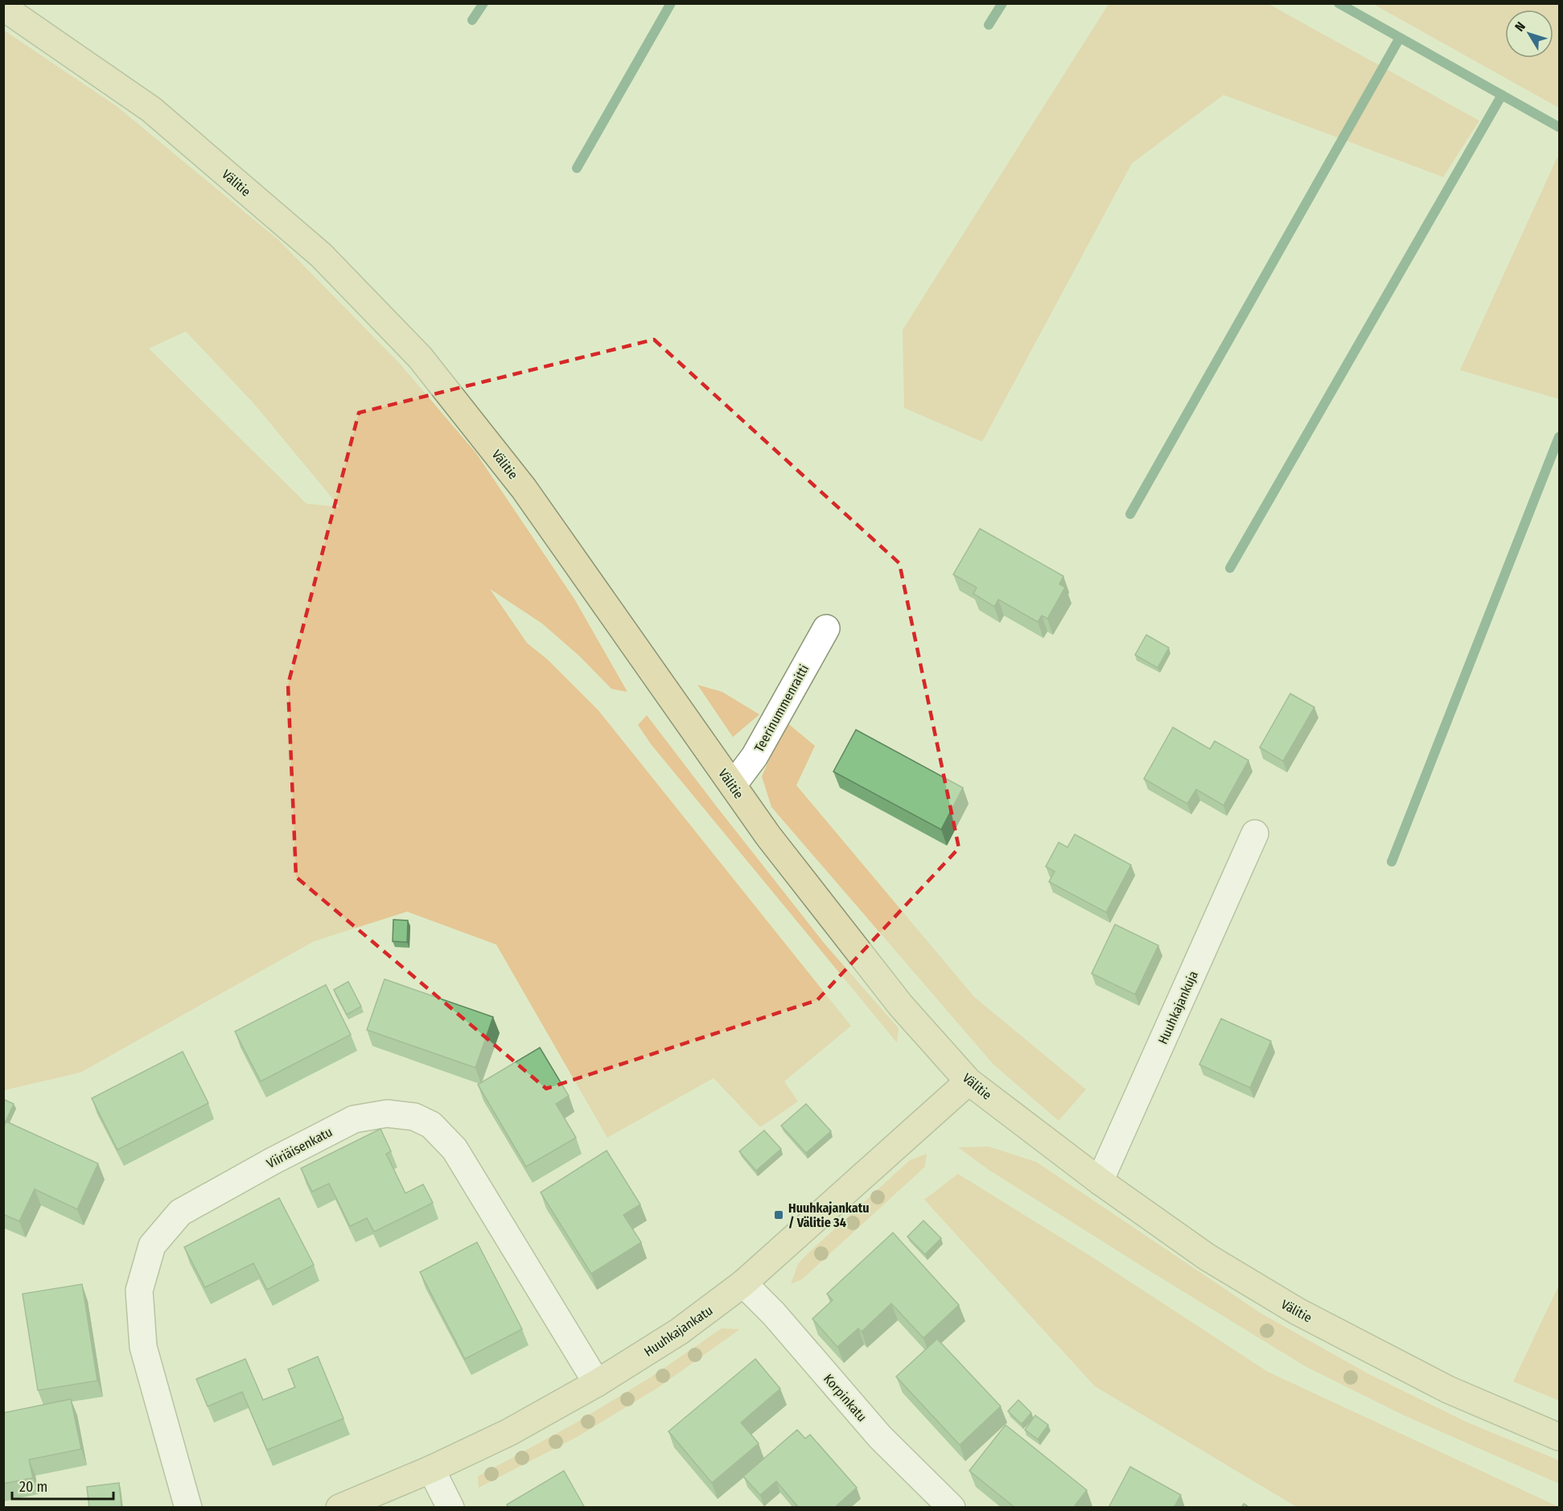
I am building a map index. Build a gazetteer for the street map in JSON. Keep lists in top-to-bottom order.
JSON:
{
  "streets": {
    "main road": ["Välitie", "Huuhkajankatu"],
    "street": [
      "Teerinummenraitti",
      "Huuhkajankuja",
      "Viiriäisenkatu",
      "Korpinkatu"
    ]
  },
  "crossings": [
    ["Välitie", "Teerinummenraitti"],
    ["Välitie", "Huuhkajankuja"],
    ["Välitie", "Huuhkajankatu"],
    ["Viiriäisenkatu", "Huuhkajankatu"],
    ["Huuhkajankatu", "Korpinkatu"]
  ],
  "places": {
    "transit": ["Huuhkajankatu / Välitie 34"]
  },
  "scale_bar": "20 m",
  "north": "top left"
}
